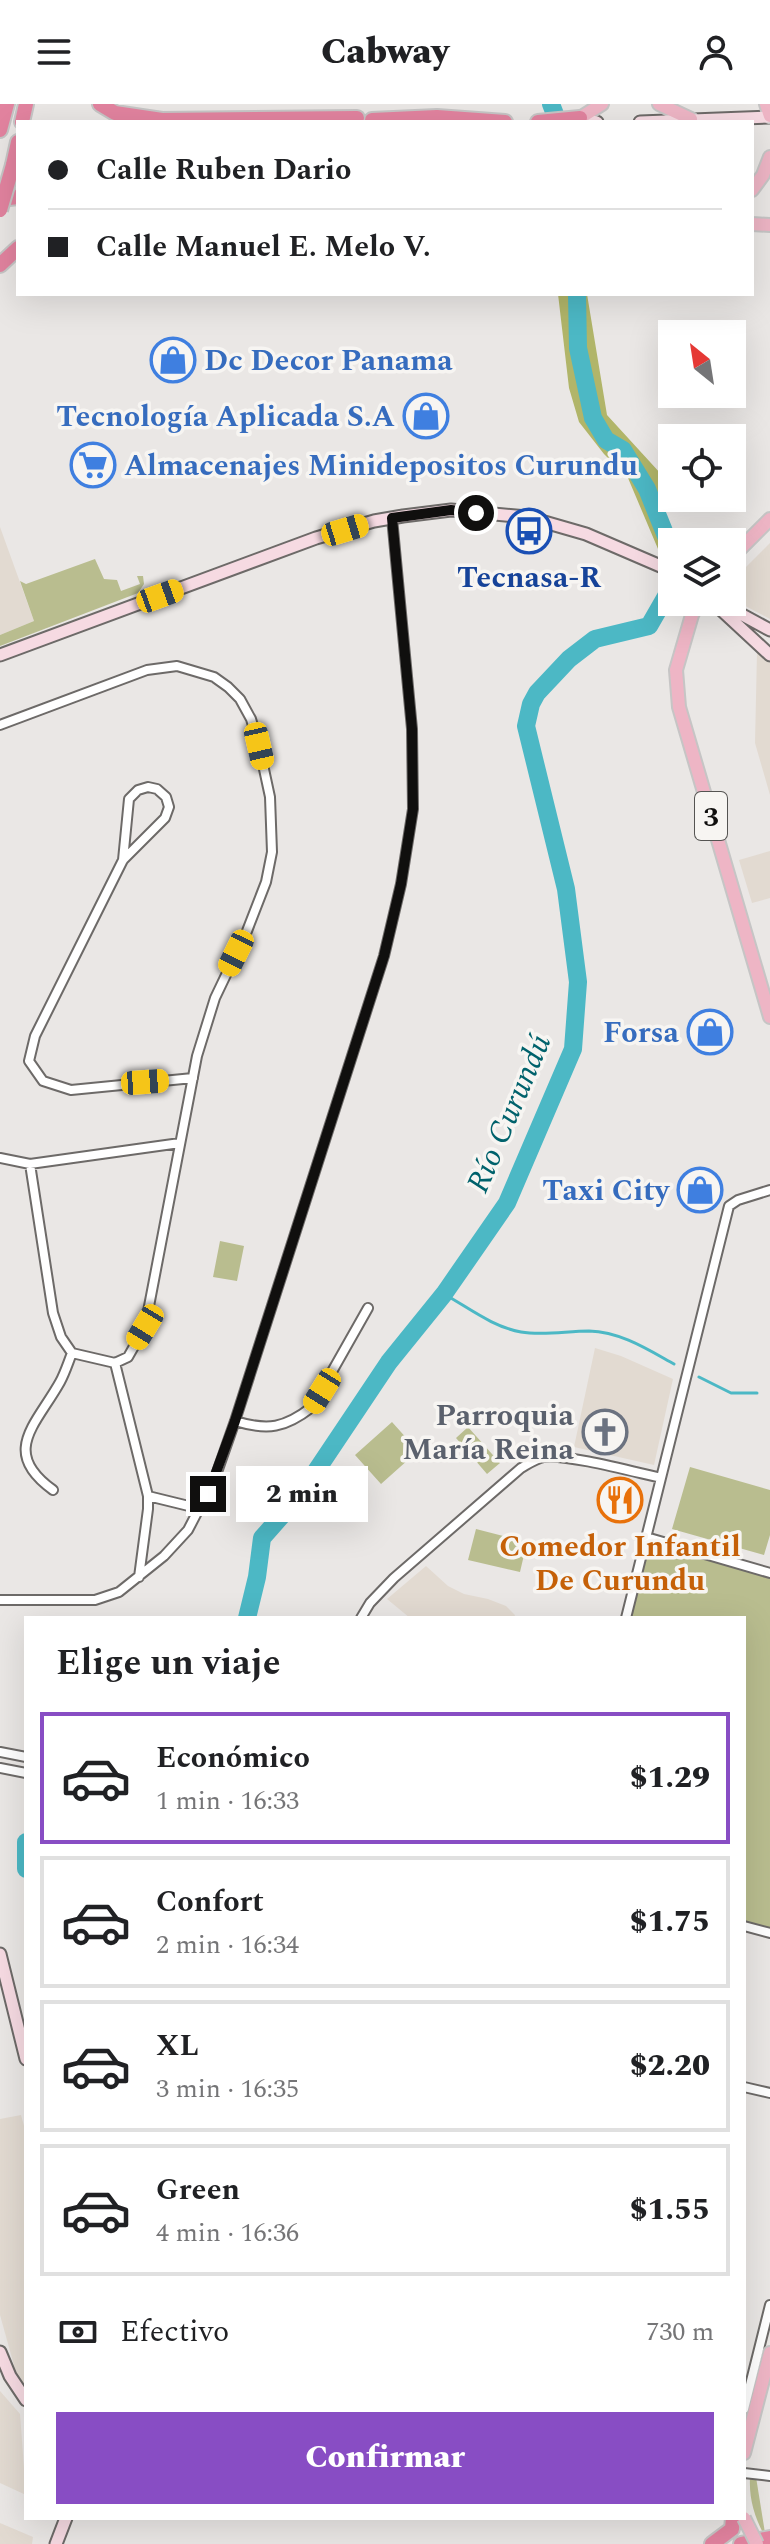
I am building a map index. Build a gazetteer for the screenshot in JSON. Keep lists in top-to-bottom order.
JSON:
{
  "streets": {
    "main road": ["3"]
  },
  "water": ["Río Curundú"],
  "places": {
    "shop": [
      "Dc Decor Panama",
      "Tecnología Aplicada S.A",
      "Forsa",
      "Taxi City"
    ],
    "supermarket": ["Almacenajes Minidepositos Curundu"],
    "bus stop": ["Tecnasa-R"],
    "church": ["Parroquia María Reina"],
    "restaurant": ["Comedor Infantil De Curundu"]
  },
  "north": "top left",
  "page": {
    "header": "Cabway",
    "banner": ["Calle Ruben Dario", "Calle Manuel E. Melo V."],
    "bubble": "2 min",
    "heading": "Elige un viaje",
    "list": [
      {
        "name": "Económico",
        "note": "1 min · 16:33",
        "value": "$1.29"
      },
      {
        "name": "Confort",
        "note": "2 min · 16:34",
        "value": "$1.75"
      },
      {
        "name": "XL",
        "note": "3 min · 16:35",
        "value": "$2.20"
      },
      {
        "name": "Green",
        "note": "4 min · 16:36",
        "value": "$1.55"
      }
    ],
    "pay": ["Efectivo", "730 m"],
    "buttons": "Confirmar"
  }
}
